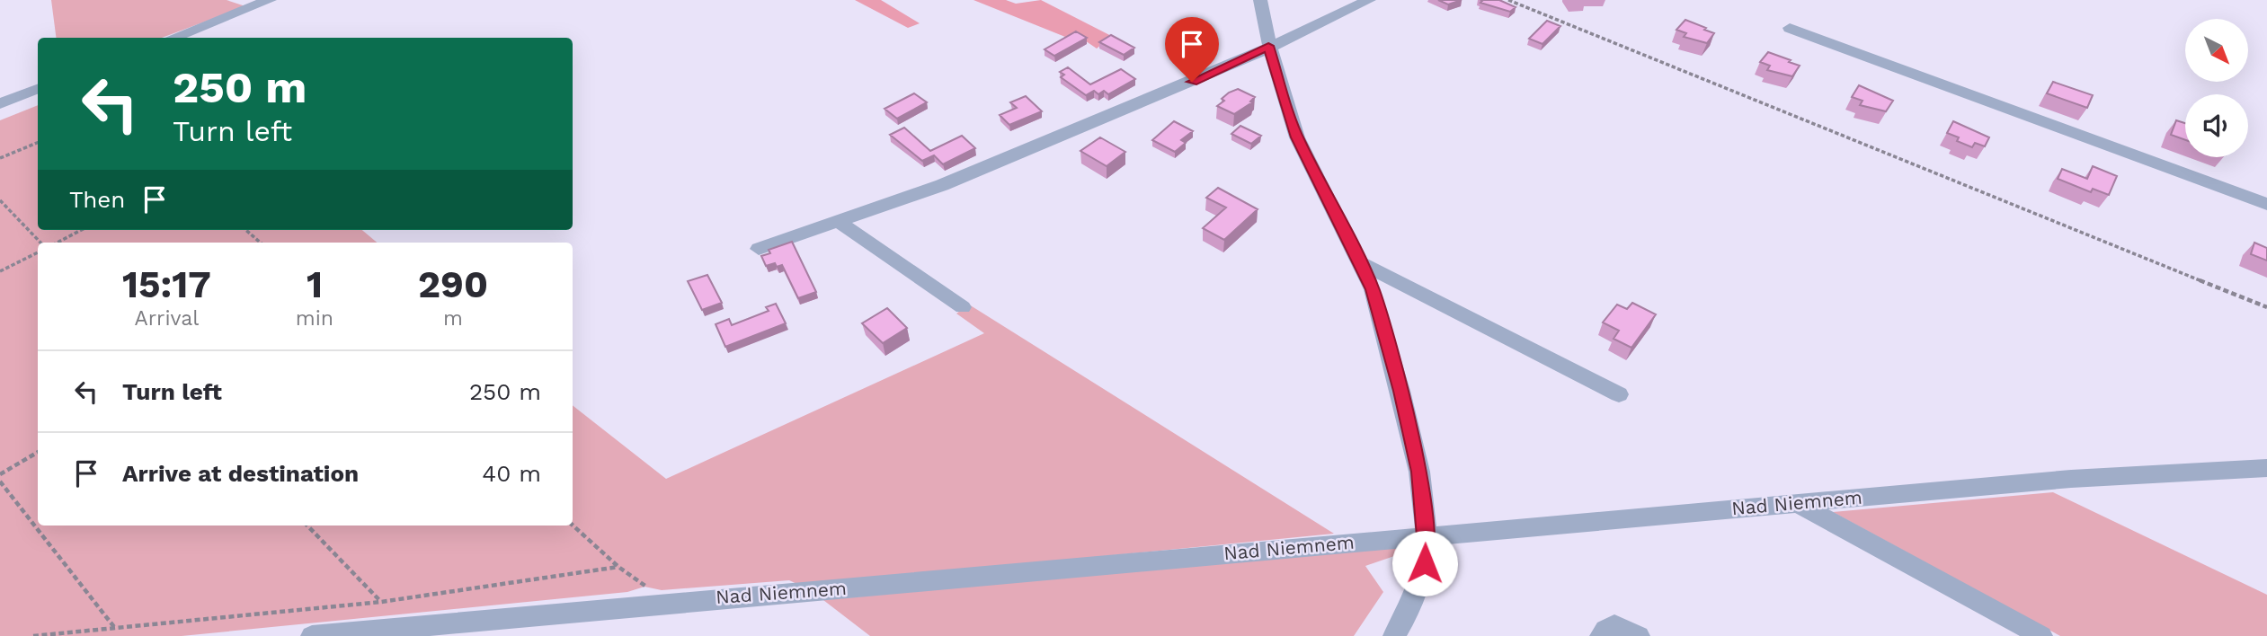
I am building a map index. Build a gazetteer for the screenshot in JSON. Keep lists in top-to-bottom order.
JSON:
{
  "streets": {
    "street": ["Nad Niemnem"]
  },
  "north": "bottom right",
  "page": {
    "turn": ["250 m", "Turn left"],
    "then": "Then",
    "eta": [
      "15:17",
      "Arrival",
      "1",
      "min",
      "290",
      "m"
    ],
    "list": [
      {
        "name": "Turn left",
        "value": "250 m"
      },
      {
        "name": "Arrive at destination",
        "value": "40 m"
      }
    ]
  }
}
